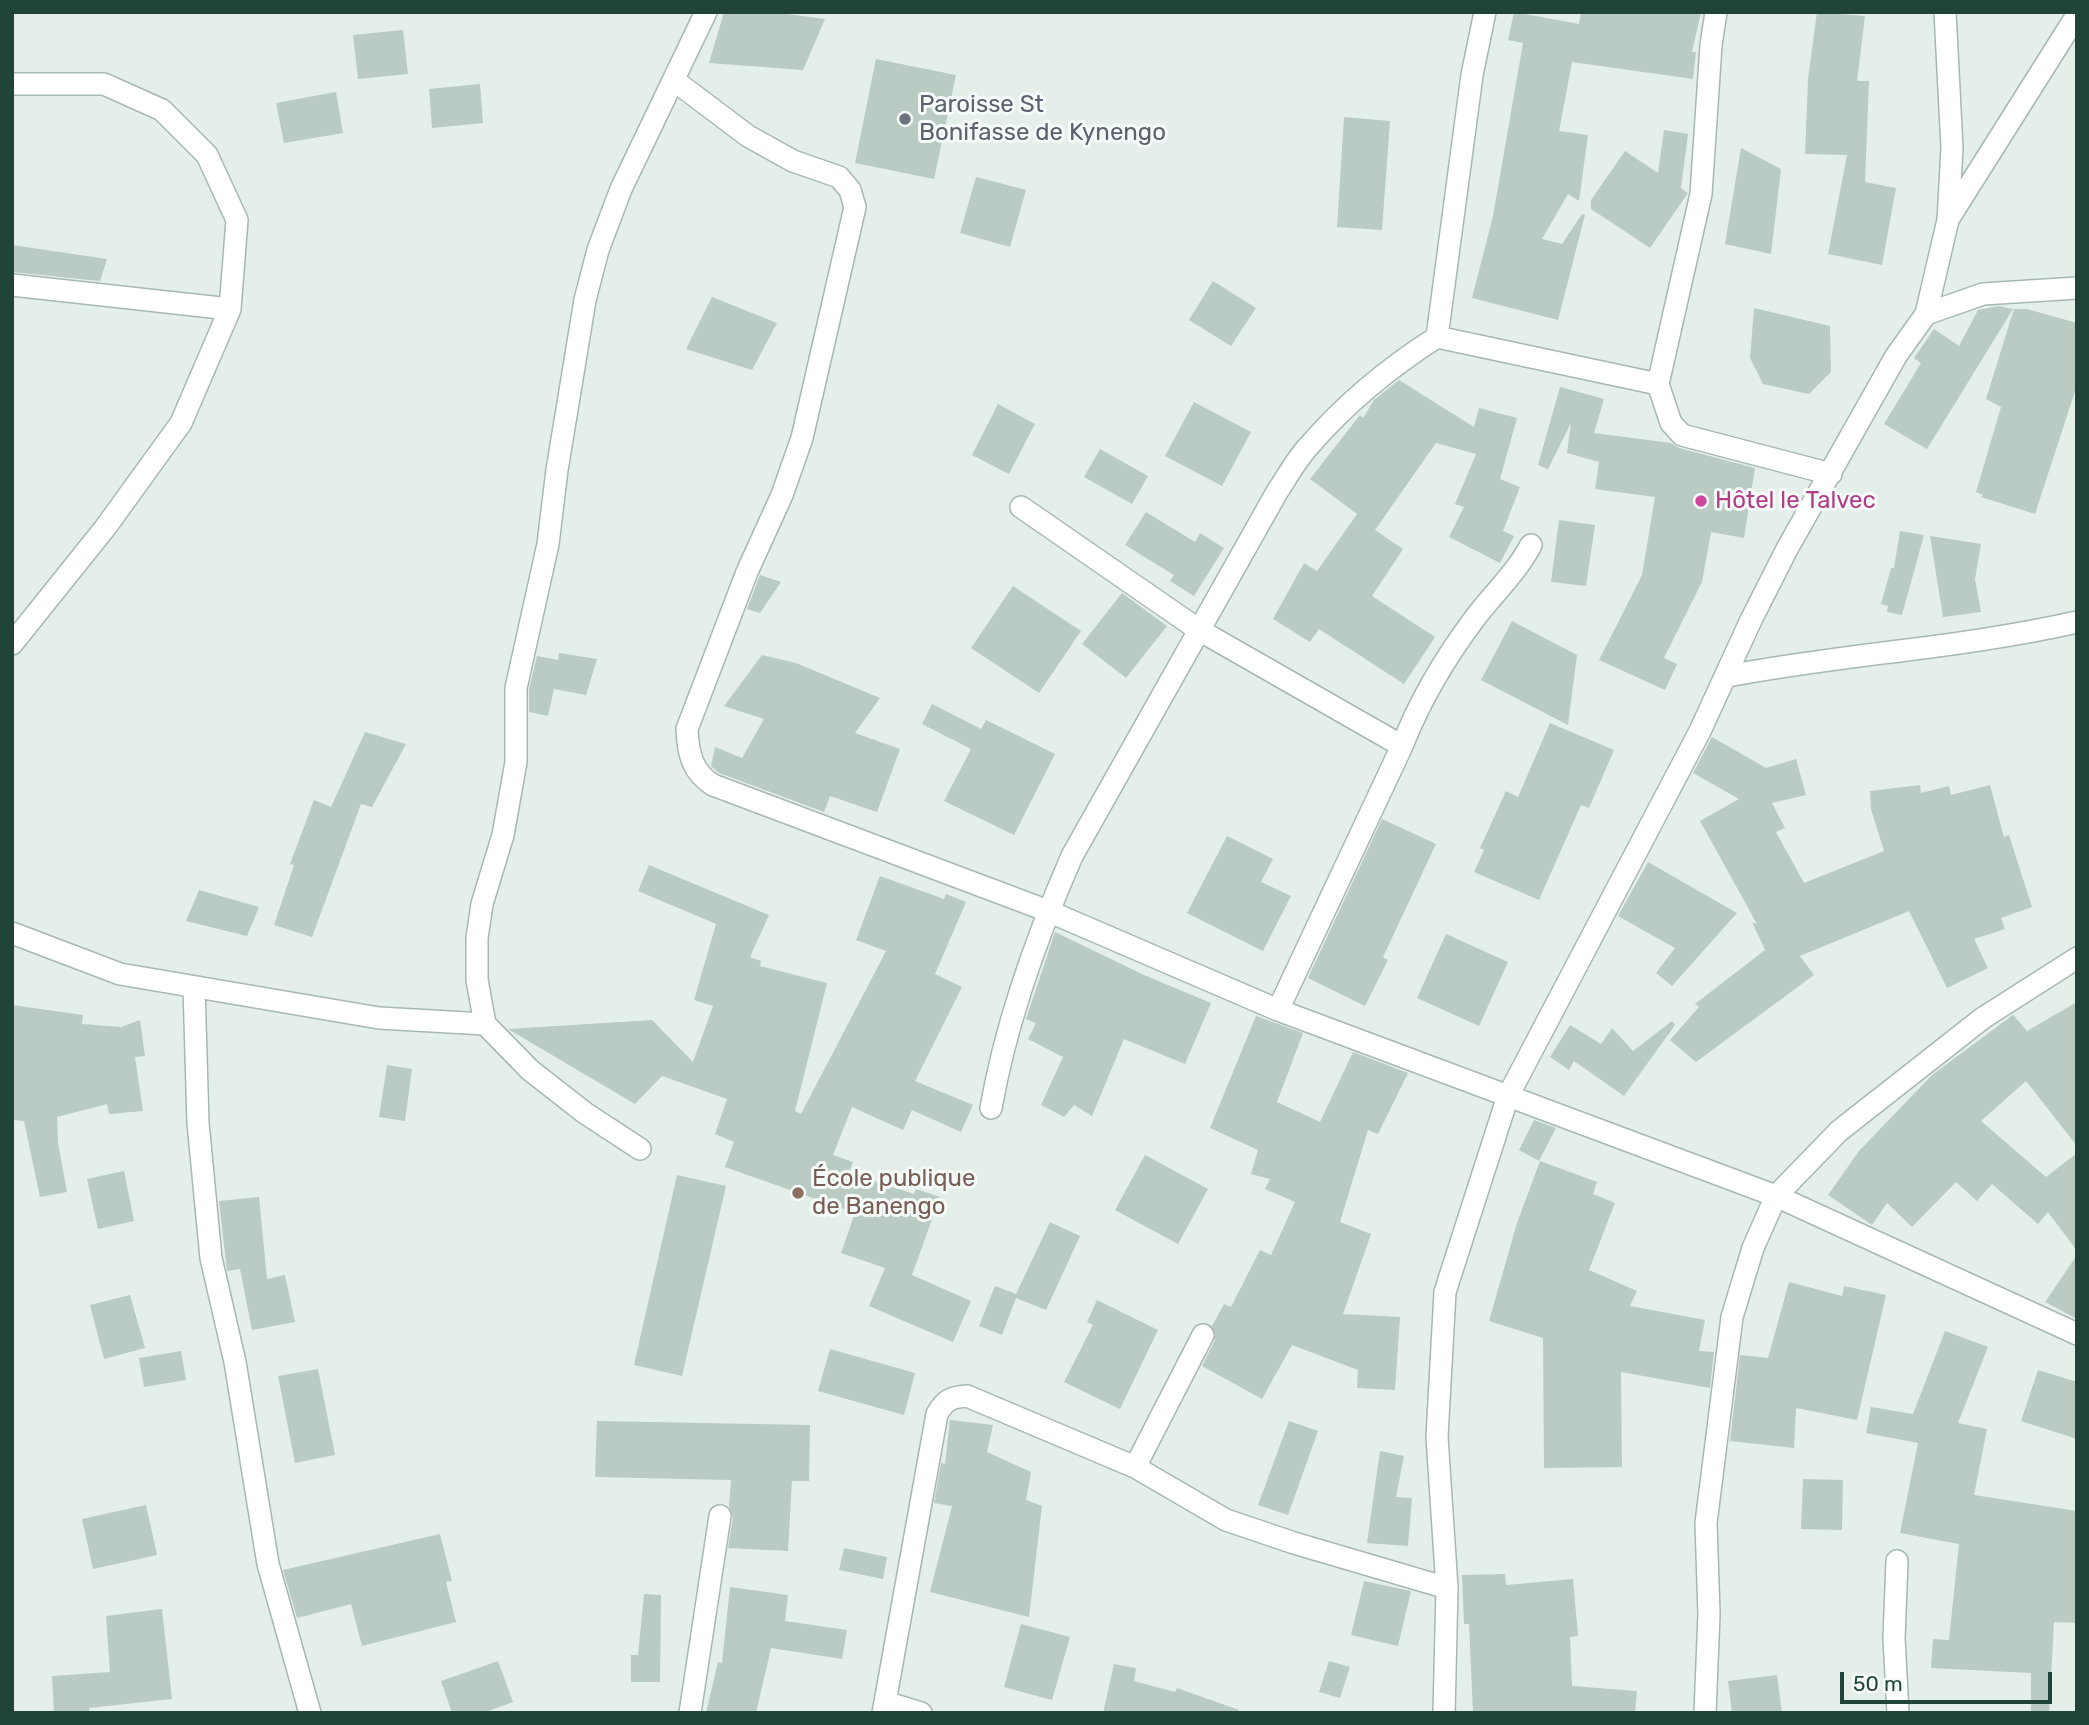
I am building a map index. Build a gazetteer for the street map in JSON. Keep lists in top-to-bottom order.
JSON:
{
  "places": ["Paroisse St Bonifasse de Kynengo", "Hôtel le Talvec", "École publique de Banengo"],
  "scale_bar": "50 m"
}
